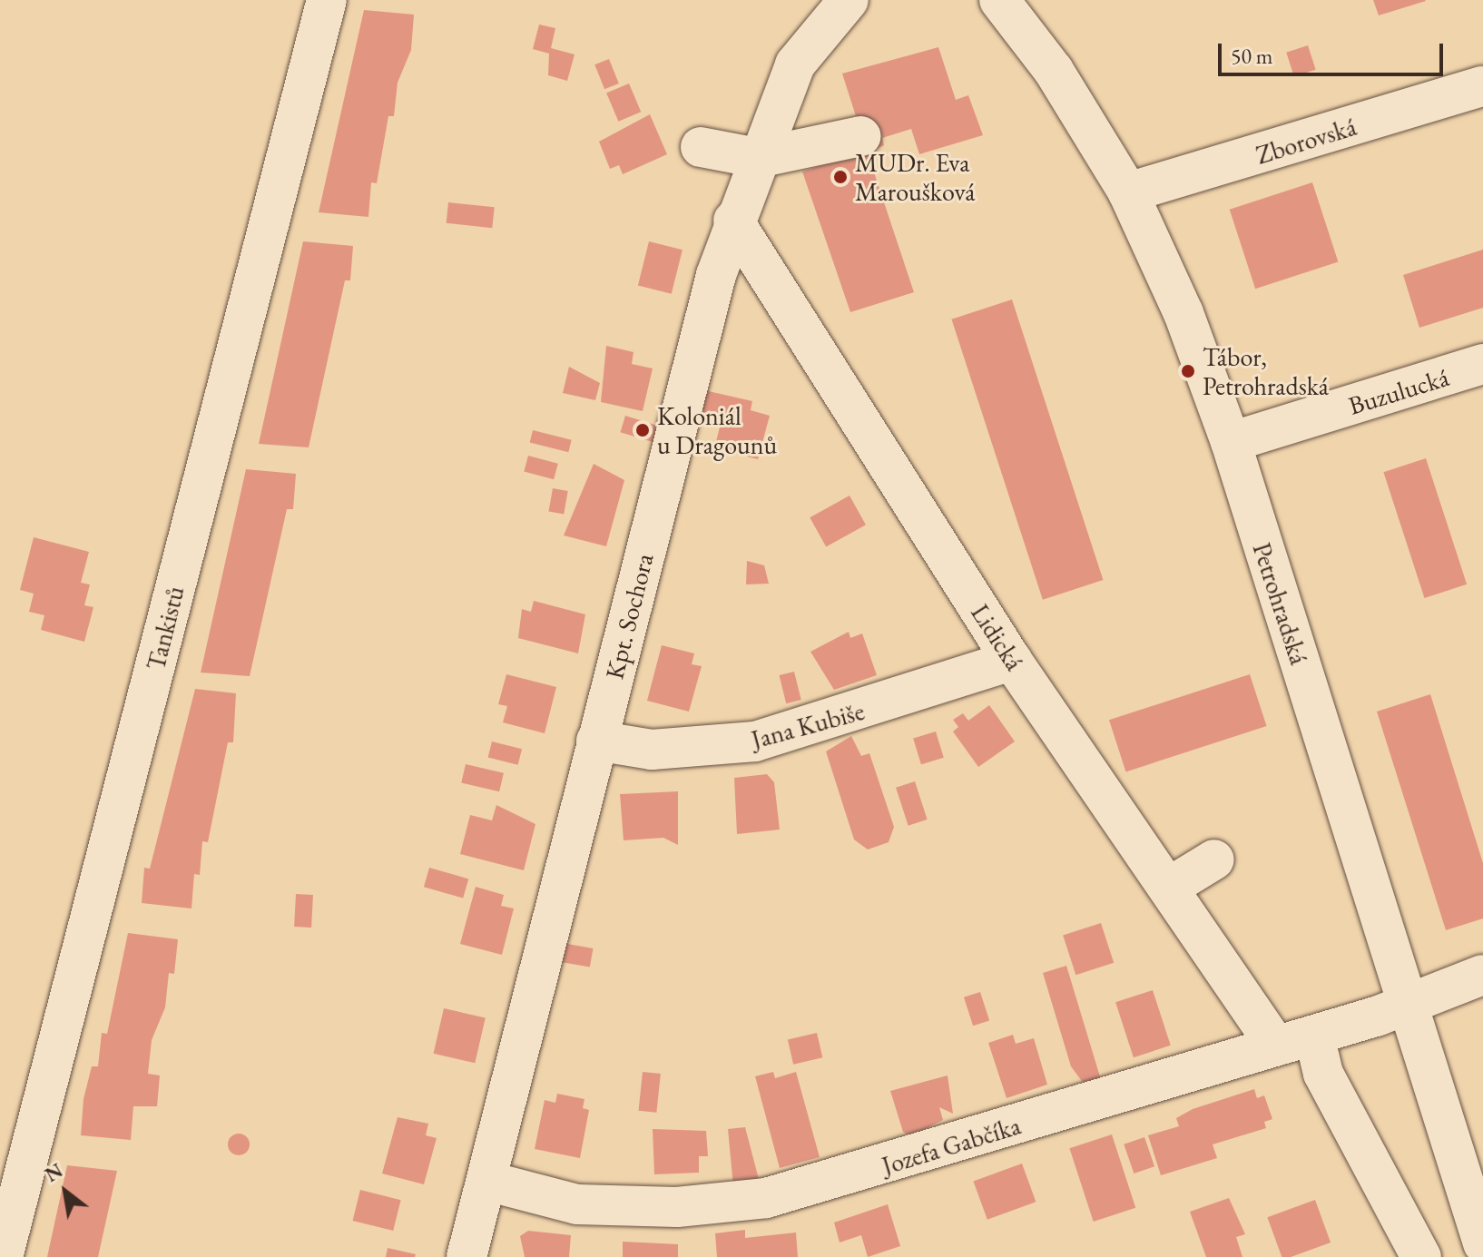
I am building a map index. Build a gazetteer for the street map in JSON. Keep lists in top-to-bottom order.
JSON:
{
  "streets": {
    "street": [
      "Zborovská",
      "Buzulucká",
      "Petrohradská",
      "Kpt. Sochora",
      "Tankistů",
      "Lidická",
      "Jana Kubiše",
      "Jozefa Gabčíka"
    ]
  },
  "crossings": [
    ["Zborovská", "Petrohradská"],
    ["Buzulucká", "Petrohradská"],
    ["Petrohradská", "Jozefa Gabčíka"],
    ["Kpt. Sochora", "Lidická"],
    ["Kpt. Sochora", "Jana Kubiše"],
    ["Kpt. Sochora", "Jozefa Gabčíka"],
    ["Lidická", "Jana Kubiše"],
    ["Lidická", "Jozefa Gabčíka"]
  ],
  "places": ["MUDr. Eva Maroušková", "Tábor, Petrohradská", "Koloniál u Dragounů"],
  "scale_bar": "50 m",
  "north": "top left"
}
